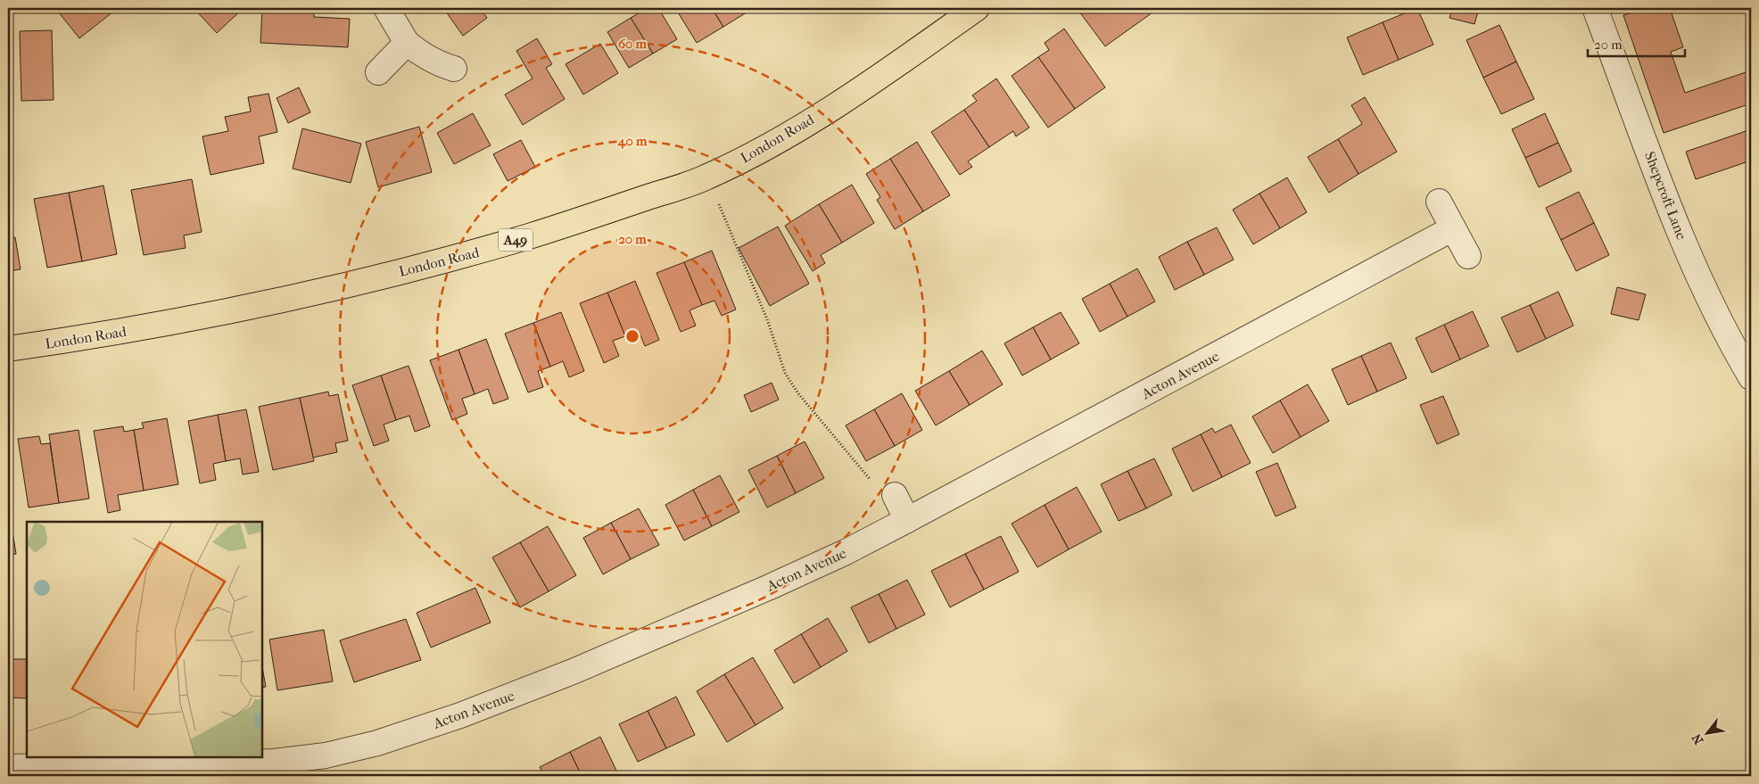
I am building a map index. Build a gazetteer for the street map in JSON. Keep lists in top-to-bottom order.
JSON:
{
  "streets": {
    "highway": ["London Road", "A49"],
    "street": ["Shepcroft Lane", "Acton Avenue"]
  },
  "scale_bar": "20 m",
  "north": "bottom left",
  "rings": ["60 m", "40 m", "20 m"]
}
